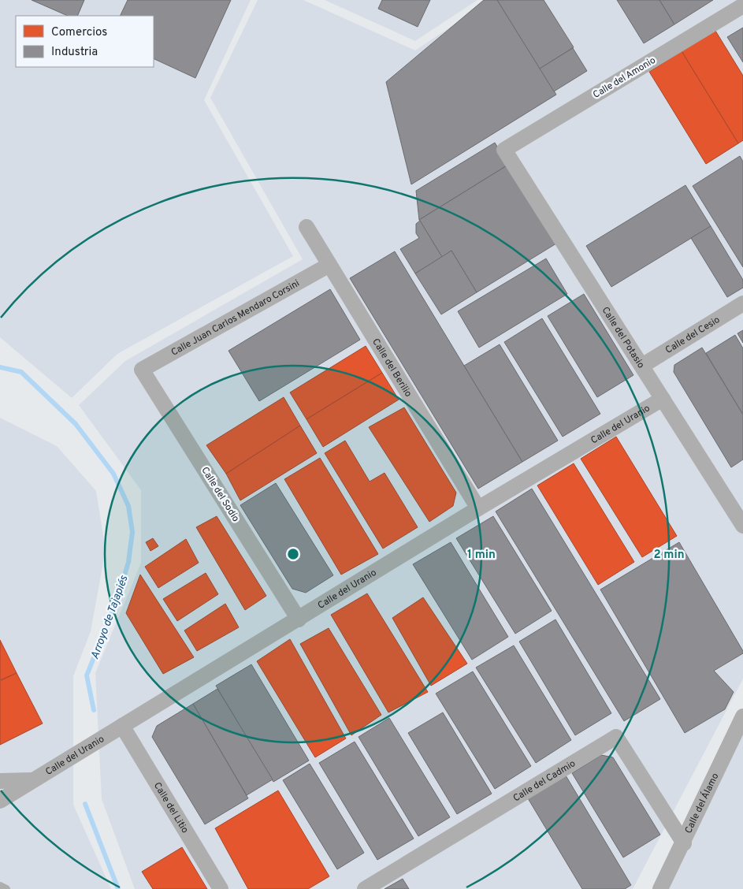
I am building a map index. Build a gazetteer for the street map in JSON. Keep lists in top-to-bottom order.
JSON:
{
  "streets": {
    "street": [
      "Calle del Amonio",
      "Calle Juan Carlos Mendaro Corsini",
      "Calle del Cesio",
      "Calle del Potasio",
      "Calle del Berilio",
      "Calle del Uranio",
      "Calle del Sodio",
      "Calle del Cadmio",
      "Calle del Álamo",
      "Calle del Litio"
    ]
  },
  "crossings": [
    ["Calle del Amonio", "Calle del Potasio"],
    ["Calle Juan Carlos Mendaro Corsini", "Calle del Berilio"],
    ["Calle Juan Carlos Mendaro Corsini", "Calle del Sodio"],
    ["Calle del Cesio", "Calle del Potasio"],
    ["Calle del Potasio", "Calle del Uranio"],
    ["Calle del Berilio", "Calle del Uranio"],
    ["Calle del Uranio", "Calle del Sodio"],
    ["Calle del Uranio", "Calle del Litio"],
    ["Calle del Cadmio", "Calle del Álamo"]
  ],
  "water": ["Arroyo de Tajapiés"],
  "legend": ["Comercios", "Industria"],
  "rings": ["1 min", "2 min"]
}
